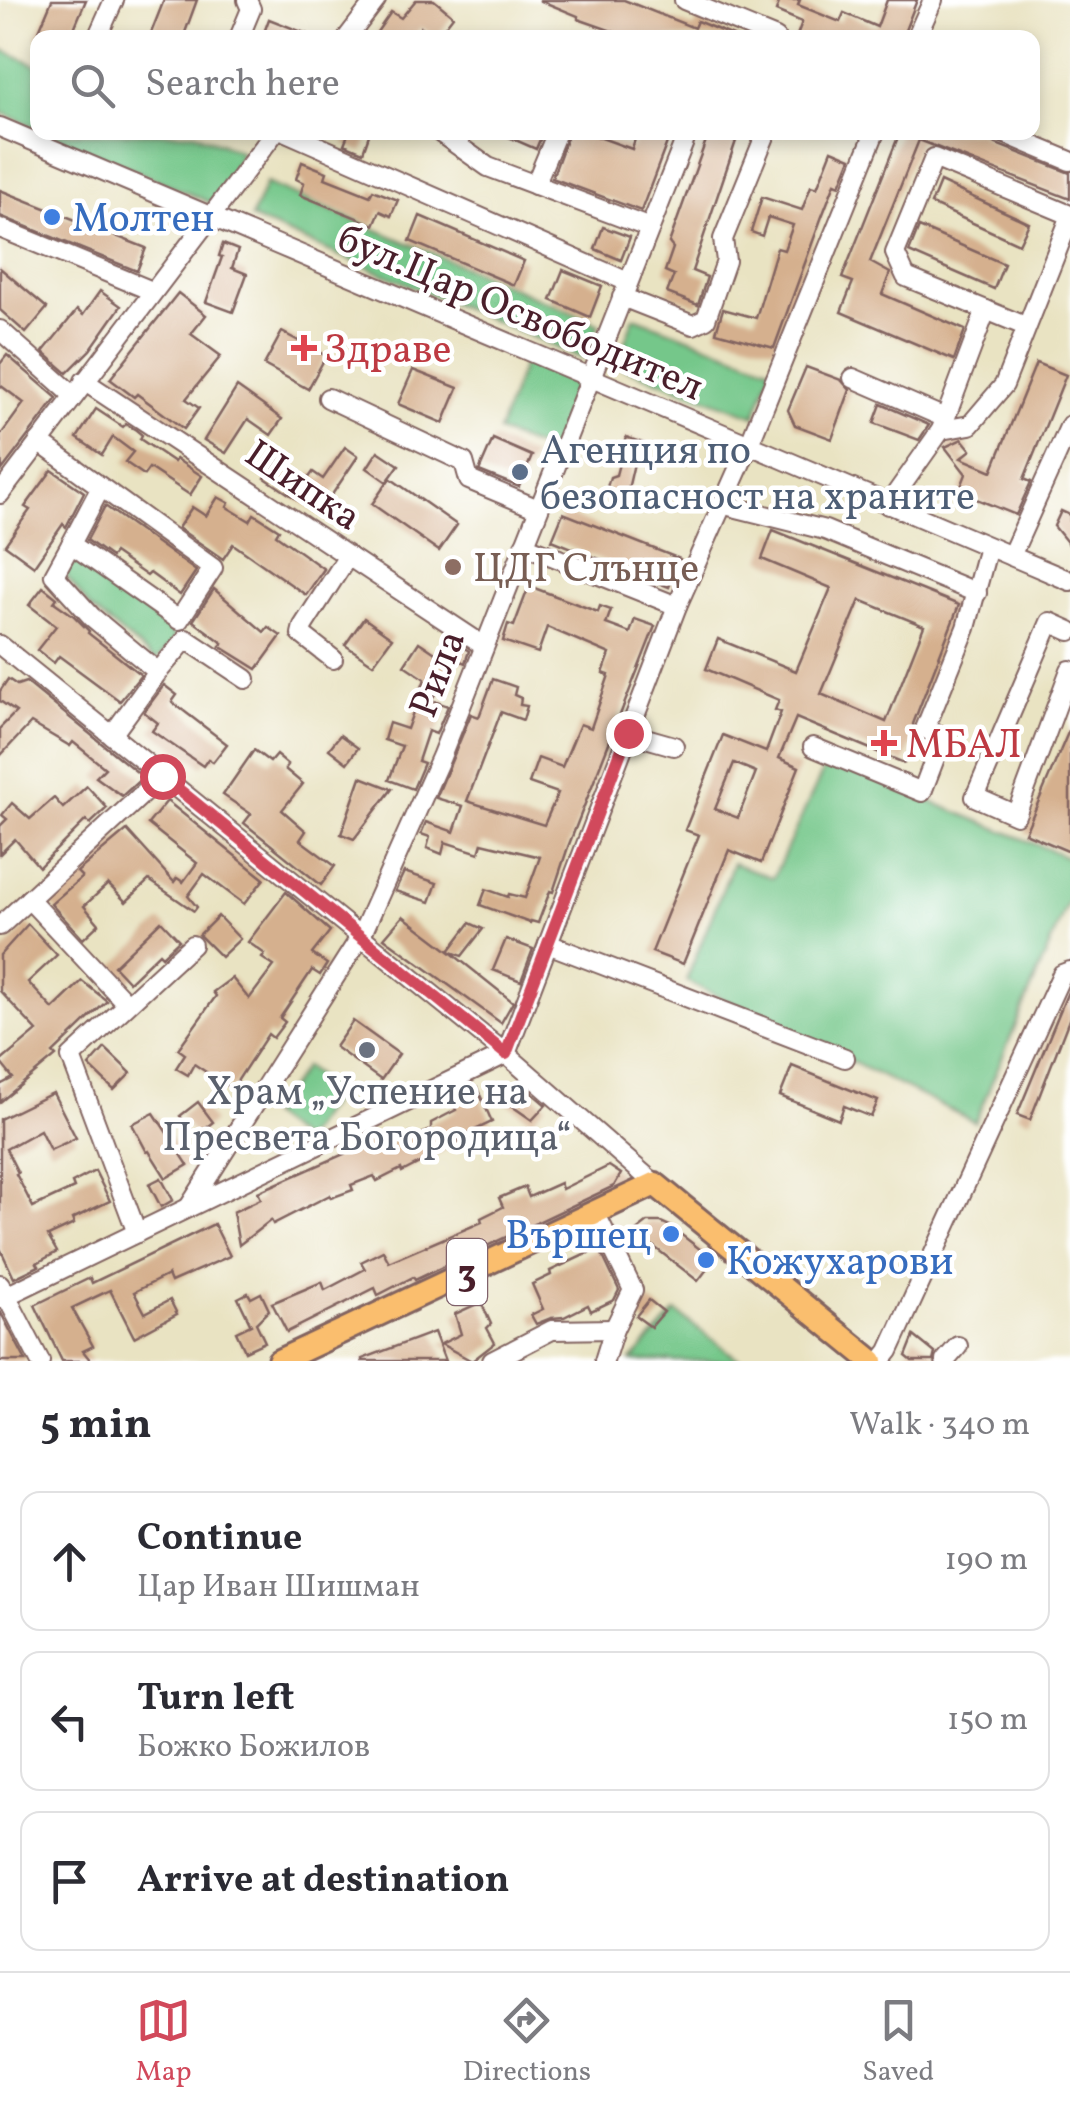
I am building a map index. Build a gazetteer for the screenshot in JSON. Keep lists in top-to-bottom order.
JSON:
{
  "streets": {
    "main road": ["3"],
    "street": ["бул.Цар Освободител", "Шипка", "Рила"]
  },
  "crossings": [
    ["бул.Цар Освободител", "Рила"],
    ["Шипка", "Рила"]
  ],
  "places": {
    "other": [
      "Молтен",
      "Агенция по безопасност на храните",
      "ЦДГ Слънце",
      "Храм „Успение на Пресвета Богородица“",
      "Вършец",
      "Кожухарови"
    ],
    "health": ["Здраве", "МБАЛ"]
  },
  "page": {
    "search": "Search here",
    "heading": ["5 min", "Walk · 340 m"],
    "list": [
      ["Continue", "Цар Иван Шишман", "190 m"],
      ["Turn left", "Божко Божилов", "150 m"],
      "Arrive at destination"
    ],
    "nav": ["Map", "Directions", "Saved"]
  }
}
